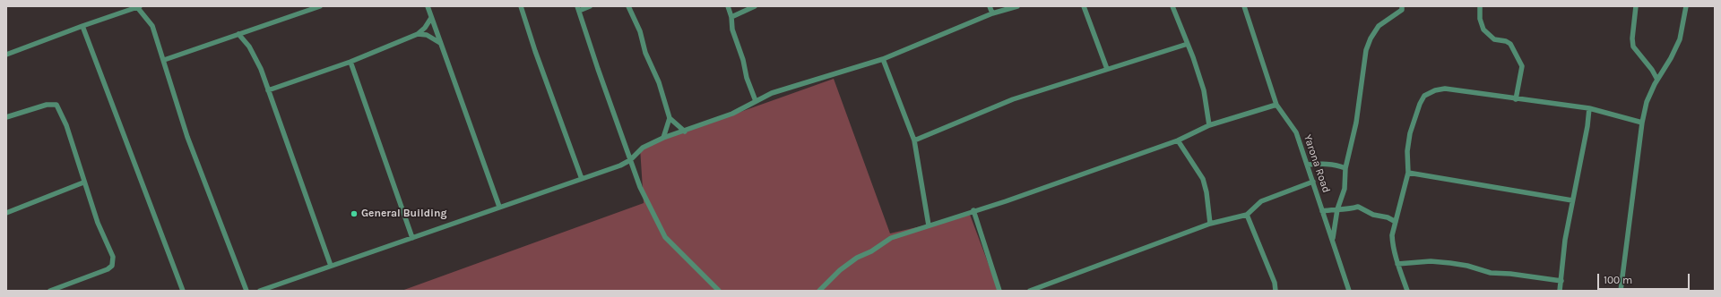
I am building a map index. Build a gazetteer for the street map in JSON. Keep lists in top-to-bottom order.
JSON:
{
  "streets": {
    "street": ["Yarona Road"]
  },
  "places": ["General Building"],
  "scale_bar": "100 m"
}
